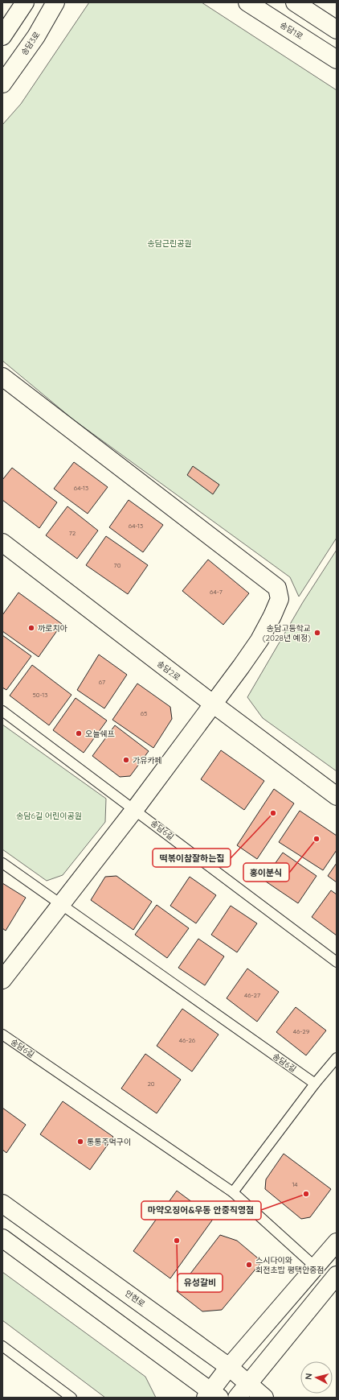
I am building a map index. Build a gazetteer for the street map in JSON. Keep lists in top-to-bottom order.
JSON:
{
  "streets": {
    "street": [
      "송담1로",
      "송담3로",
      "송담2로",
      "안현로"
    ],
    "lane": ["송담6길"]
  },
  "parks": ["송담근린공원", "송담6길 어린이공원"],
  "places": [
    "까로치아",
    "송담고등학교 (2028년 예정)",
    "오늘쉐프",
    "가유카페",
    "떡볶이참잘하는집",
    "홍이분식",
    "통통주먹구이",
    "마약오징어&우동 안중직영점",
    "유성갈비",
    "스시다이와 회전초밥 평택안중점"
  ],
  "house_numbers": [
    "64-13",
    "64-13",
    "72",
    "70",
    "64-7",
    "67",
    "50-13",
    "65",
    "46-27",
    "46-29",
    "46-26",
    "20",
    "14"
  ],
  "north": "left"
}
